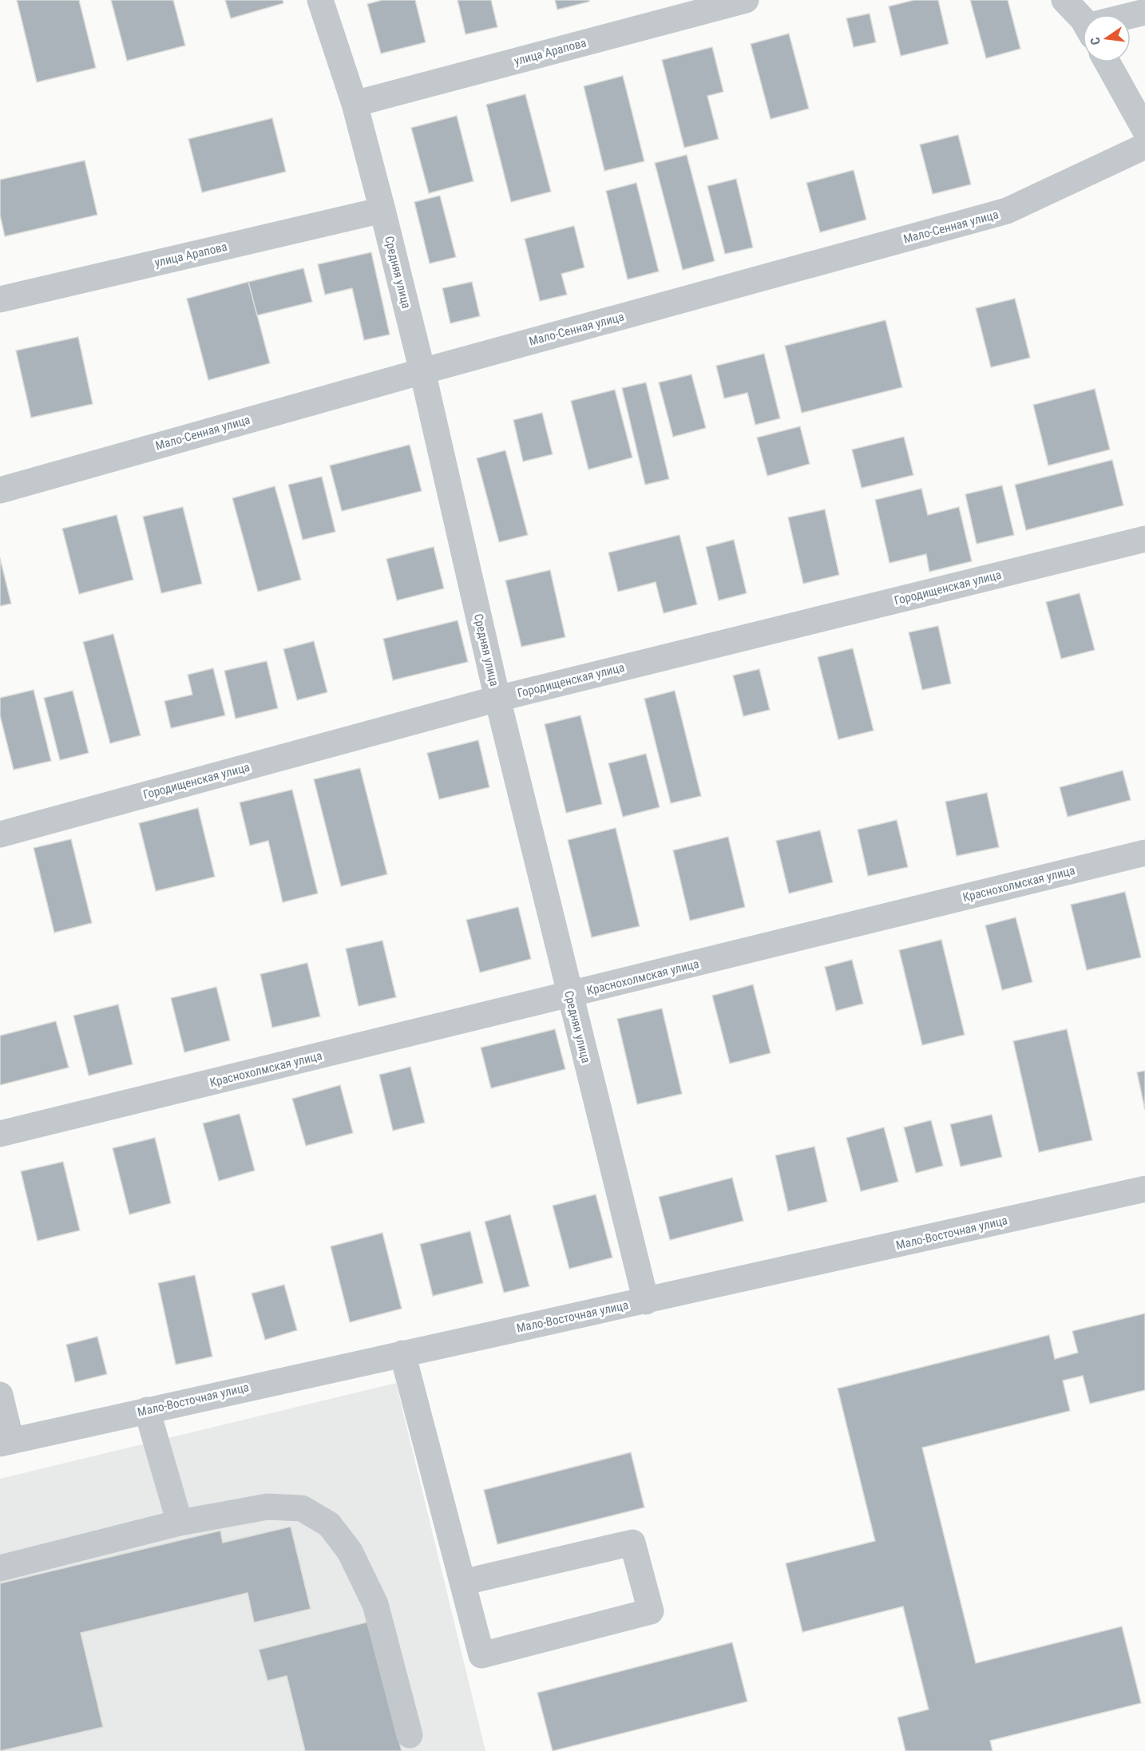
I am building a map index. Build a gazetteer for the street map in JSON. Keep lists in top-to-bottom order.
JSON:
{
  "streets": {
    "street": [
      "улица Арапова",
      "Мало-Сенная улица",
      "Средняя улица",
      "Городищенская улица",
      "Краснохолмская улица",
      "Мало-Восточная улица"
    ]
  },
  "crossings": [
    ["улица Арапова", "Средняя улица"],
    ["Мало-Сенная улица", "Средняя улица"],
    ["Средняя улица", "Городищенская улица"],
    ["Средняя улица", "Краснохолмская улица"],
    ["Средняя улица", "Мало-Восточная улица"]
  ],
  "north": "left"
}
